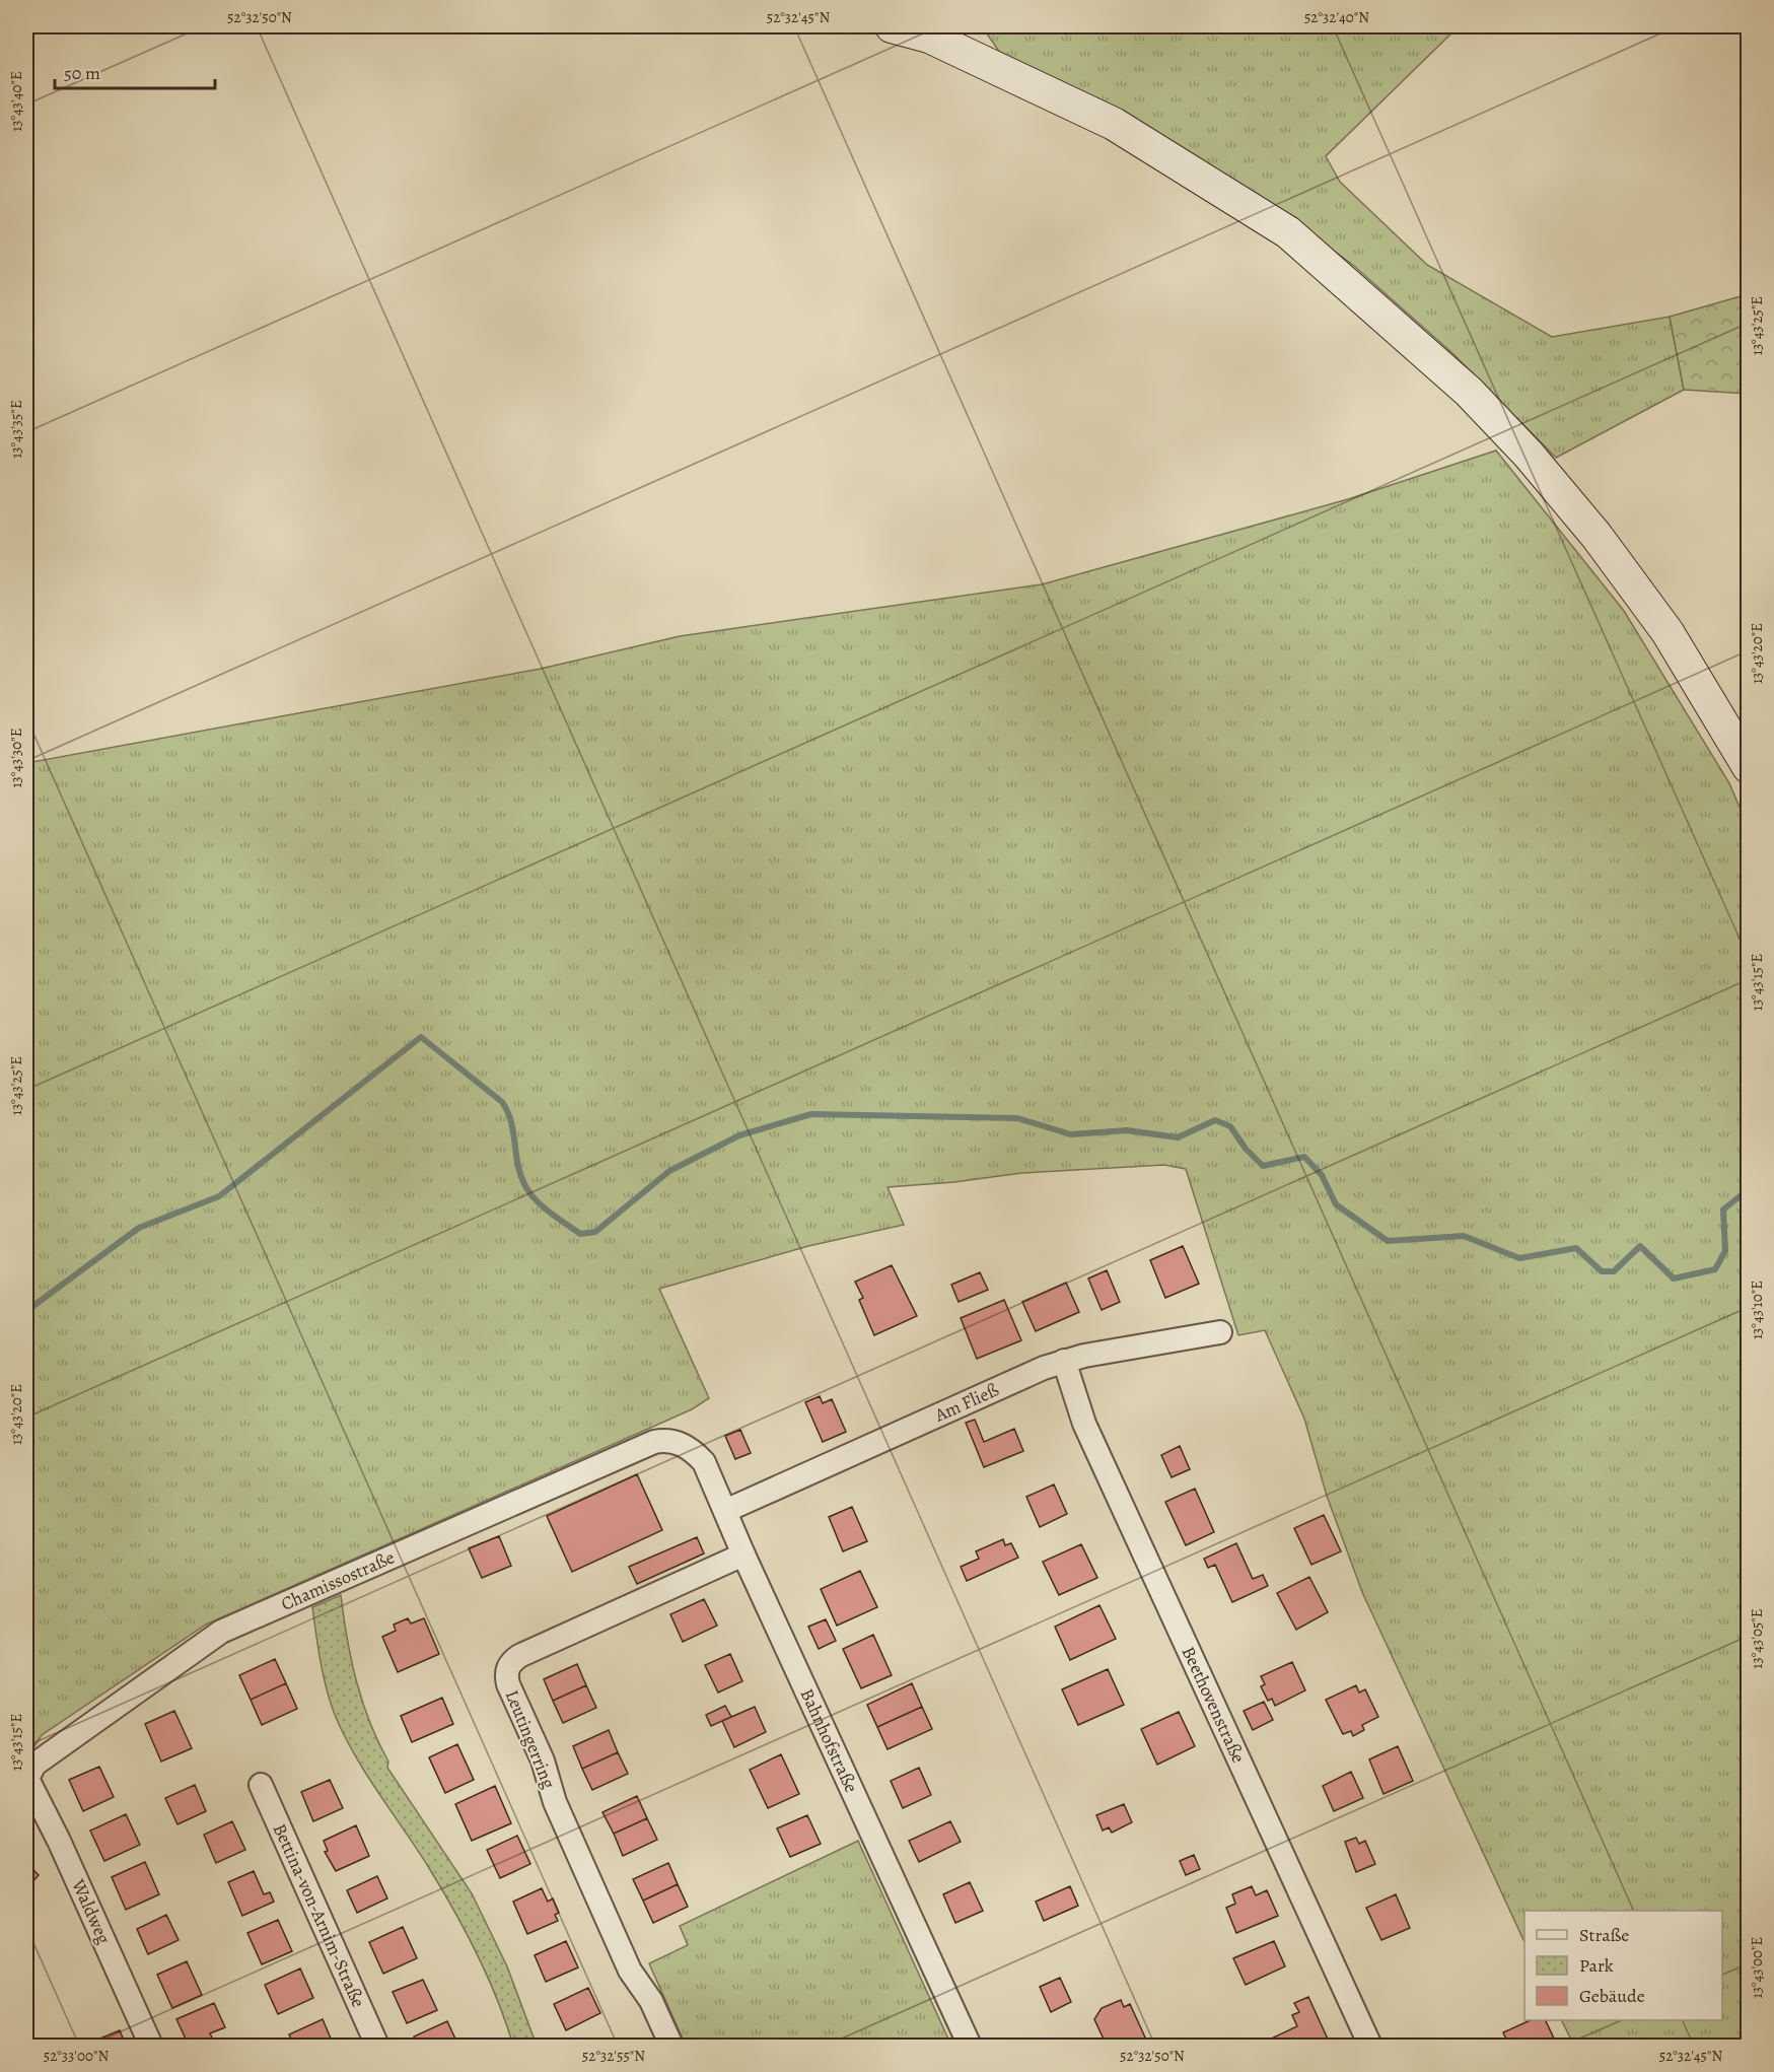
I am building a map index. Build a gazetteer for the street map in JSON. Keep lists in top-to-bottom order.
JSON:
{
  "streets": {
    "street": [
      "Am Fließ",
      "Chamissostraße",
      "Beethovenstraße",
      "Leutingerring",
      "Bahnhofstraße",
      "Waldweg",
      "Bettina-von-Arnim-Straße"
    ]
  },
  "crossings": [
    ["Am Fließ", "Beethovenstraße"],
    ["Am Fließ", "Bahnhofstraße"],
    ["Chamissostraße", "Bahnhofstraße"],
    ["Chamissostraße", "Waldweg"],
    ["Leutingerring", "Bahnhofstraße"]
  ],
  "legend": ["Straße", "Park", "Gebäude"],
  "scale_bar": "50 m",
  "coordinates": [
    "52°32'50\"N",
    "52°32'45\"N",
    "52°32'40\"N",
    "13°43'40\"E",
    "13°43'25\"E",
    "13°43'35\"E",
    "13°43'20\"E",
    "13°43'30\"E",
    "13°43'15\"E",
    "13°43'10\"E",
    "13°43'05\"E",
    "13°43'00\"E",
    "52°33'00\"N",
    "52°32'55\"N"
  ]
}
